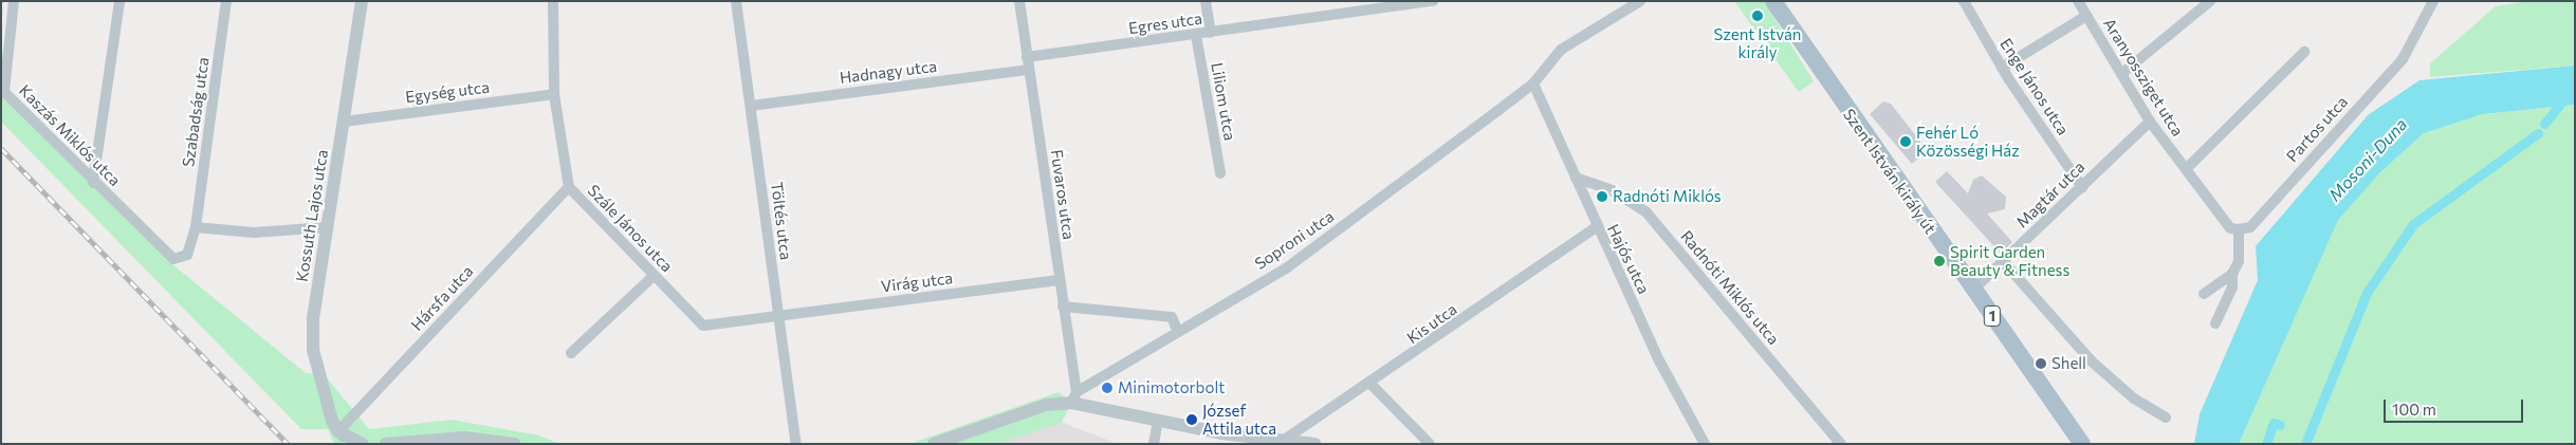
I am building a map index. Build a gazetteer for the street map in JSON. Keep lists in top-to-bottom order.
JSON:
{
  "streets": {
    "main road": ["Szent István király út", "1"],
    "street": [
      "Egres utca",
      "Hadnagy utca",
      "Aranyossziget utca",
      "Enge János utca",
      "Egység utca",
      "Liliom utca",
      "Szabadság utca",
      "Partos utca",
      "Kaszás Miklós utca",
      "Fuvaros utca",
      "Magtár utca",
      "Kossuth Lajos utca",
      "Töltés utca",
      "Szále János utca",
      "Soproni utca",
      "Hajós utca",
      "Virág utca",
      "Radnóti Miklós utca",
      "Hársfa utca",
      "Kis utca"
    ]
  },
  "crossings": [
    ["Egres utca", "Liliom utca"],
    ["Egres utca", "Fuvaros utca"],
    ["Hadnagy utca", "Fuvaros utca"],
    ["Hadnagy utca", "Töltés utca"],
    ["Aranyossziget utca", "Partos utca"],
    ["Aranyossziget utca", "Magtár utca"],
    ["Enge János utca", "Magtár utca"],
    ["Egység utca", "Kossuth Lajos utca"],
    ["Egység utca", "Szále János utca"],
    ["Szabadság utca", "Kaszás Miklós utca"],
    ["Szent István király út", "Magtár utca"],
    ["Fuvaros utca", "Soproni utca"],
    ["Fuvaros utca", "Virág utca"],
    ["Kossuth Lajos utca", "Hársfa utca"],
    ["Töltés utca", "Szále János utca"],
    ["Töltés utca", "Virág utca"],
    ["Szále János utca", "Virág utca"],
    ["Szále János utca", "Hársfa utca"],
    ["Soproni utca", "Hajós utca"],
    ["Hajós utca", "Radnóti Miklós utca"],
    ["Hajós utca", "Kis utca"]
  ],
  "water": ["Mosoni-Duna"],
  "places": [
    "Szent István király",
    "Fehér Ló Közösségi Ház",
    "Radnóti Miklós",
    "Spirit Garden Beauty & Fitness",
    "Shell",
    "Minimotorbolt",
    "József Attila utca"
  ],
  "scale_bar": "100 m"
}
